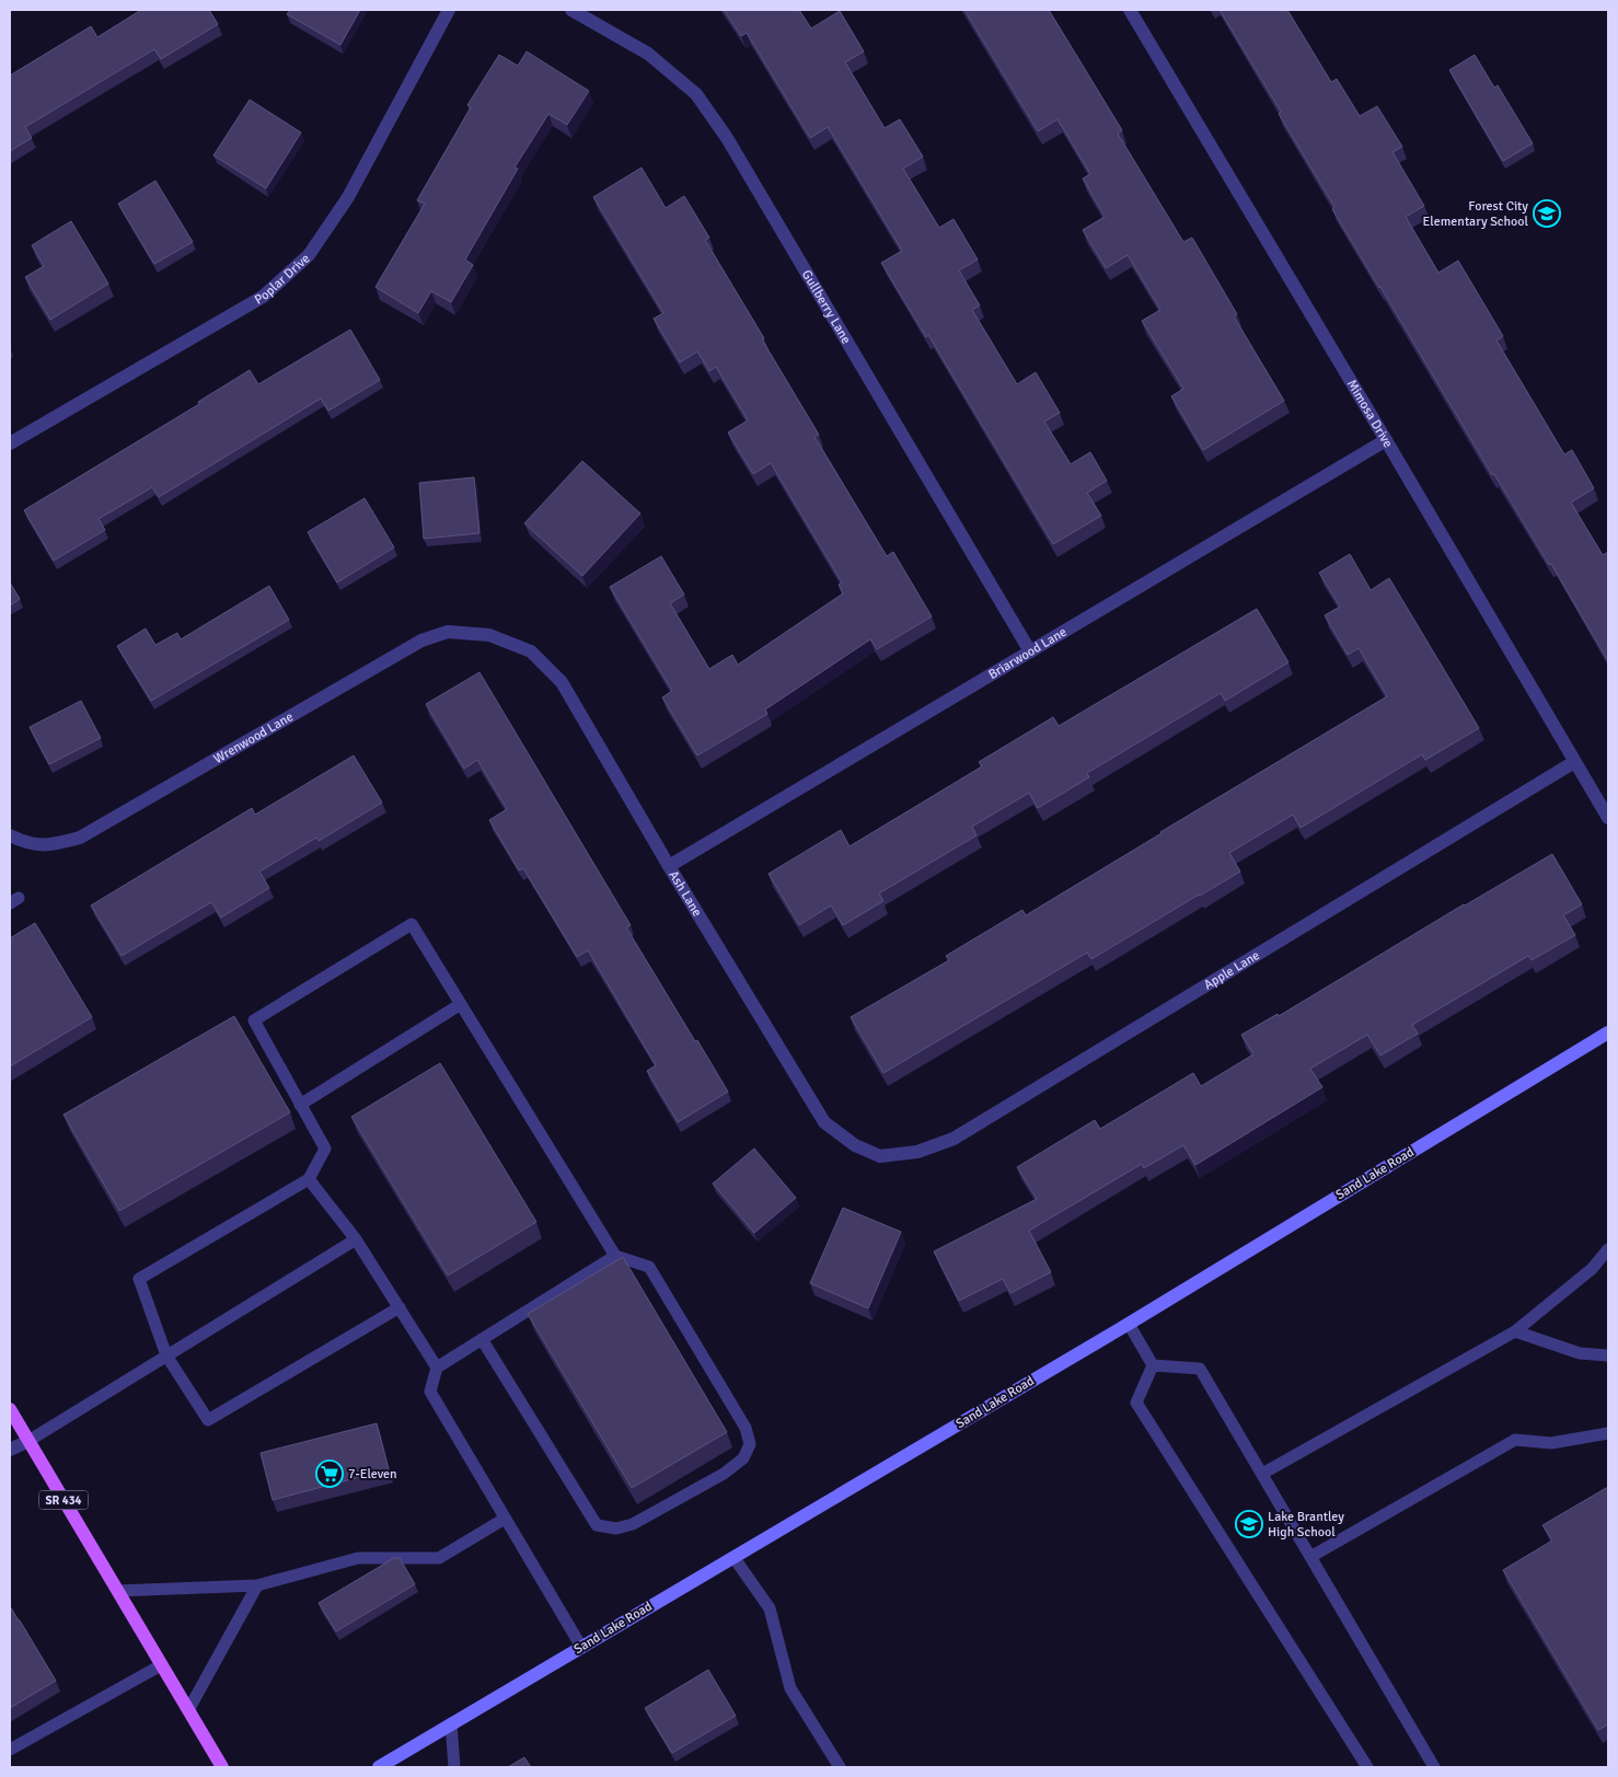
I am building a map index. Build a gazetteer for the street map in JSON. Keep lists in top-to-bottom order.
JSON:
{
  "streets": {
    "main road": ["SR 434"],
    "street": [
      "Poplar Drive",
      "Gullberry Lane",
      "Mimosa Drive",
      "Briarwood Lane",
      "Wrenwood Lane",
      "Ash Lane",
      "Apple Lane",
      "Sand Lake Road"
    ]
  },
  "crossings": [
    ["Gullberry Lane", "Briarwood Lane"],
    ["Mimosa Drive", "Briarwood Lane"],
    ["Mimosa Drive", "Apple Lane"],
    ["Briarwood Lane", "Ash Lane"],
    ["Wrenwood Lane", "Ash Lane"],
    ["Ash Lane", "Apple Lane"]
  ],
  "places": {
    "school or university": ["Forest City Elementary School", "Lake Brantley High School"],
    "supermarket": ["7-Eleven"]
  }
}
